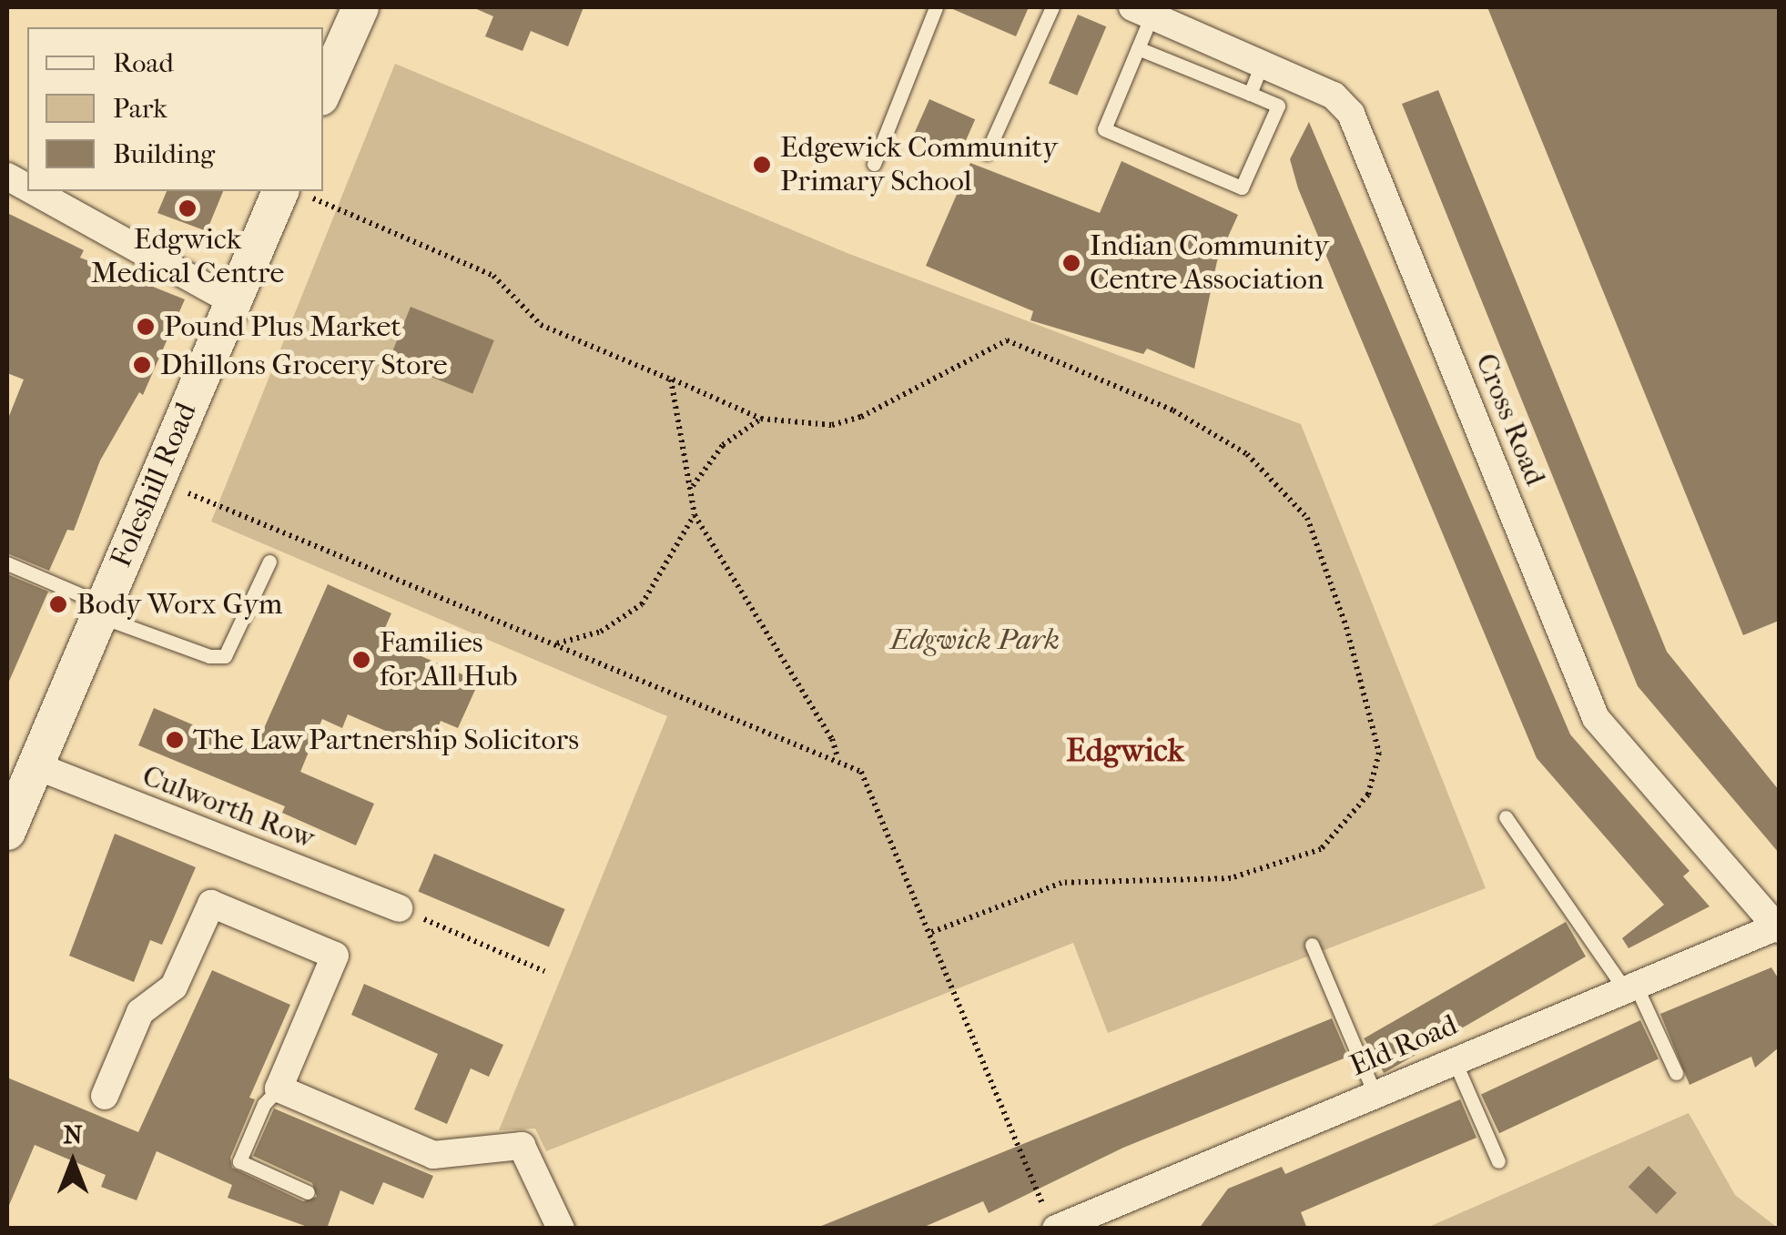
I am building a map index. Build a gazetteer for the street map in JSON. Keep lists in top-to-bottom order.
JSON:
{
  "streets": {
    "main road": ["Foleshill Road"],
    "street": ["Cross Road", "Culworth Row", "Eld Road"]
  },
  "crossings": [
    ["Cross Road", "Eld Road"],
    ["Foleshill Road", "Culworth Row"]
  ],
  "districts": ["Edgwick"],
  "parks": ["Edgwick Park"],
  "places": [
    "Edgewick Community Primary School",
    "Edgwick Medical Centre",
    "Indian Community Centre Association",
    "Pound Plus Market",
    "Dhillons Grocery Store",
    "Body Worx Gym",
    "Families for All Hub",
    "The Law Partnership Solicitors"
  ],
  "legend": ["Road", "Park", "Building"],
  "north": "top"
}
